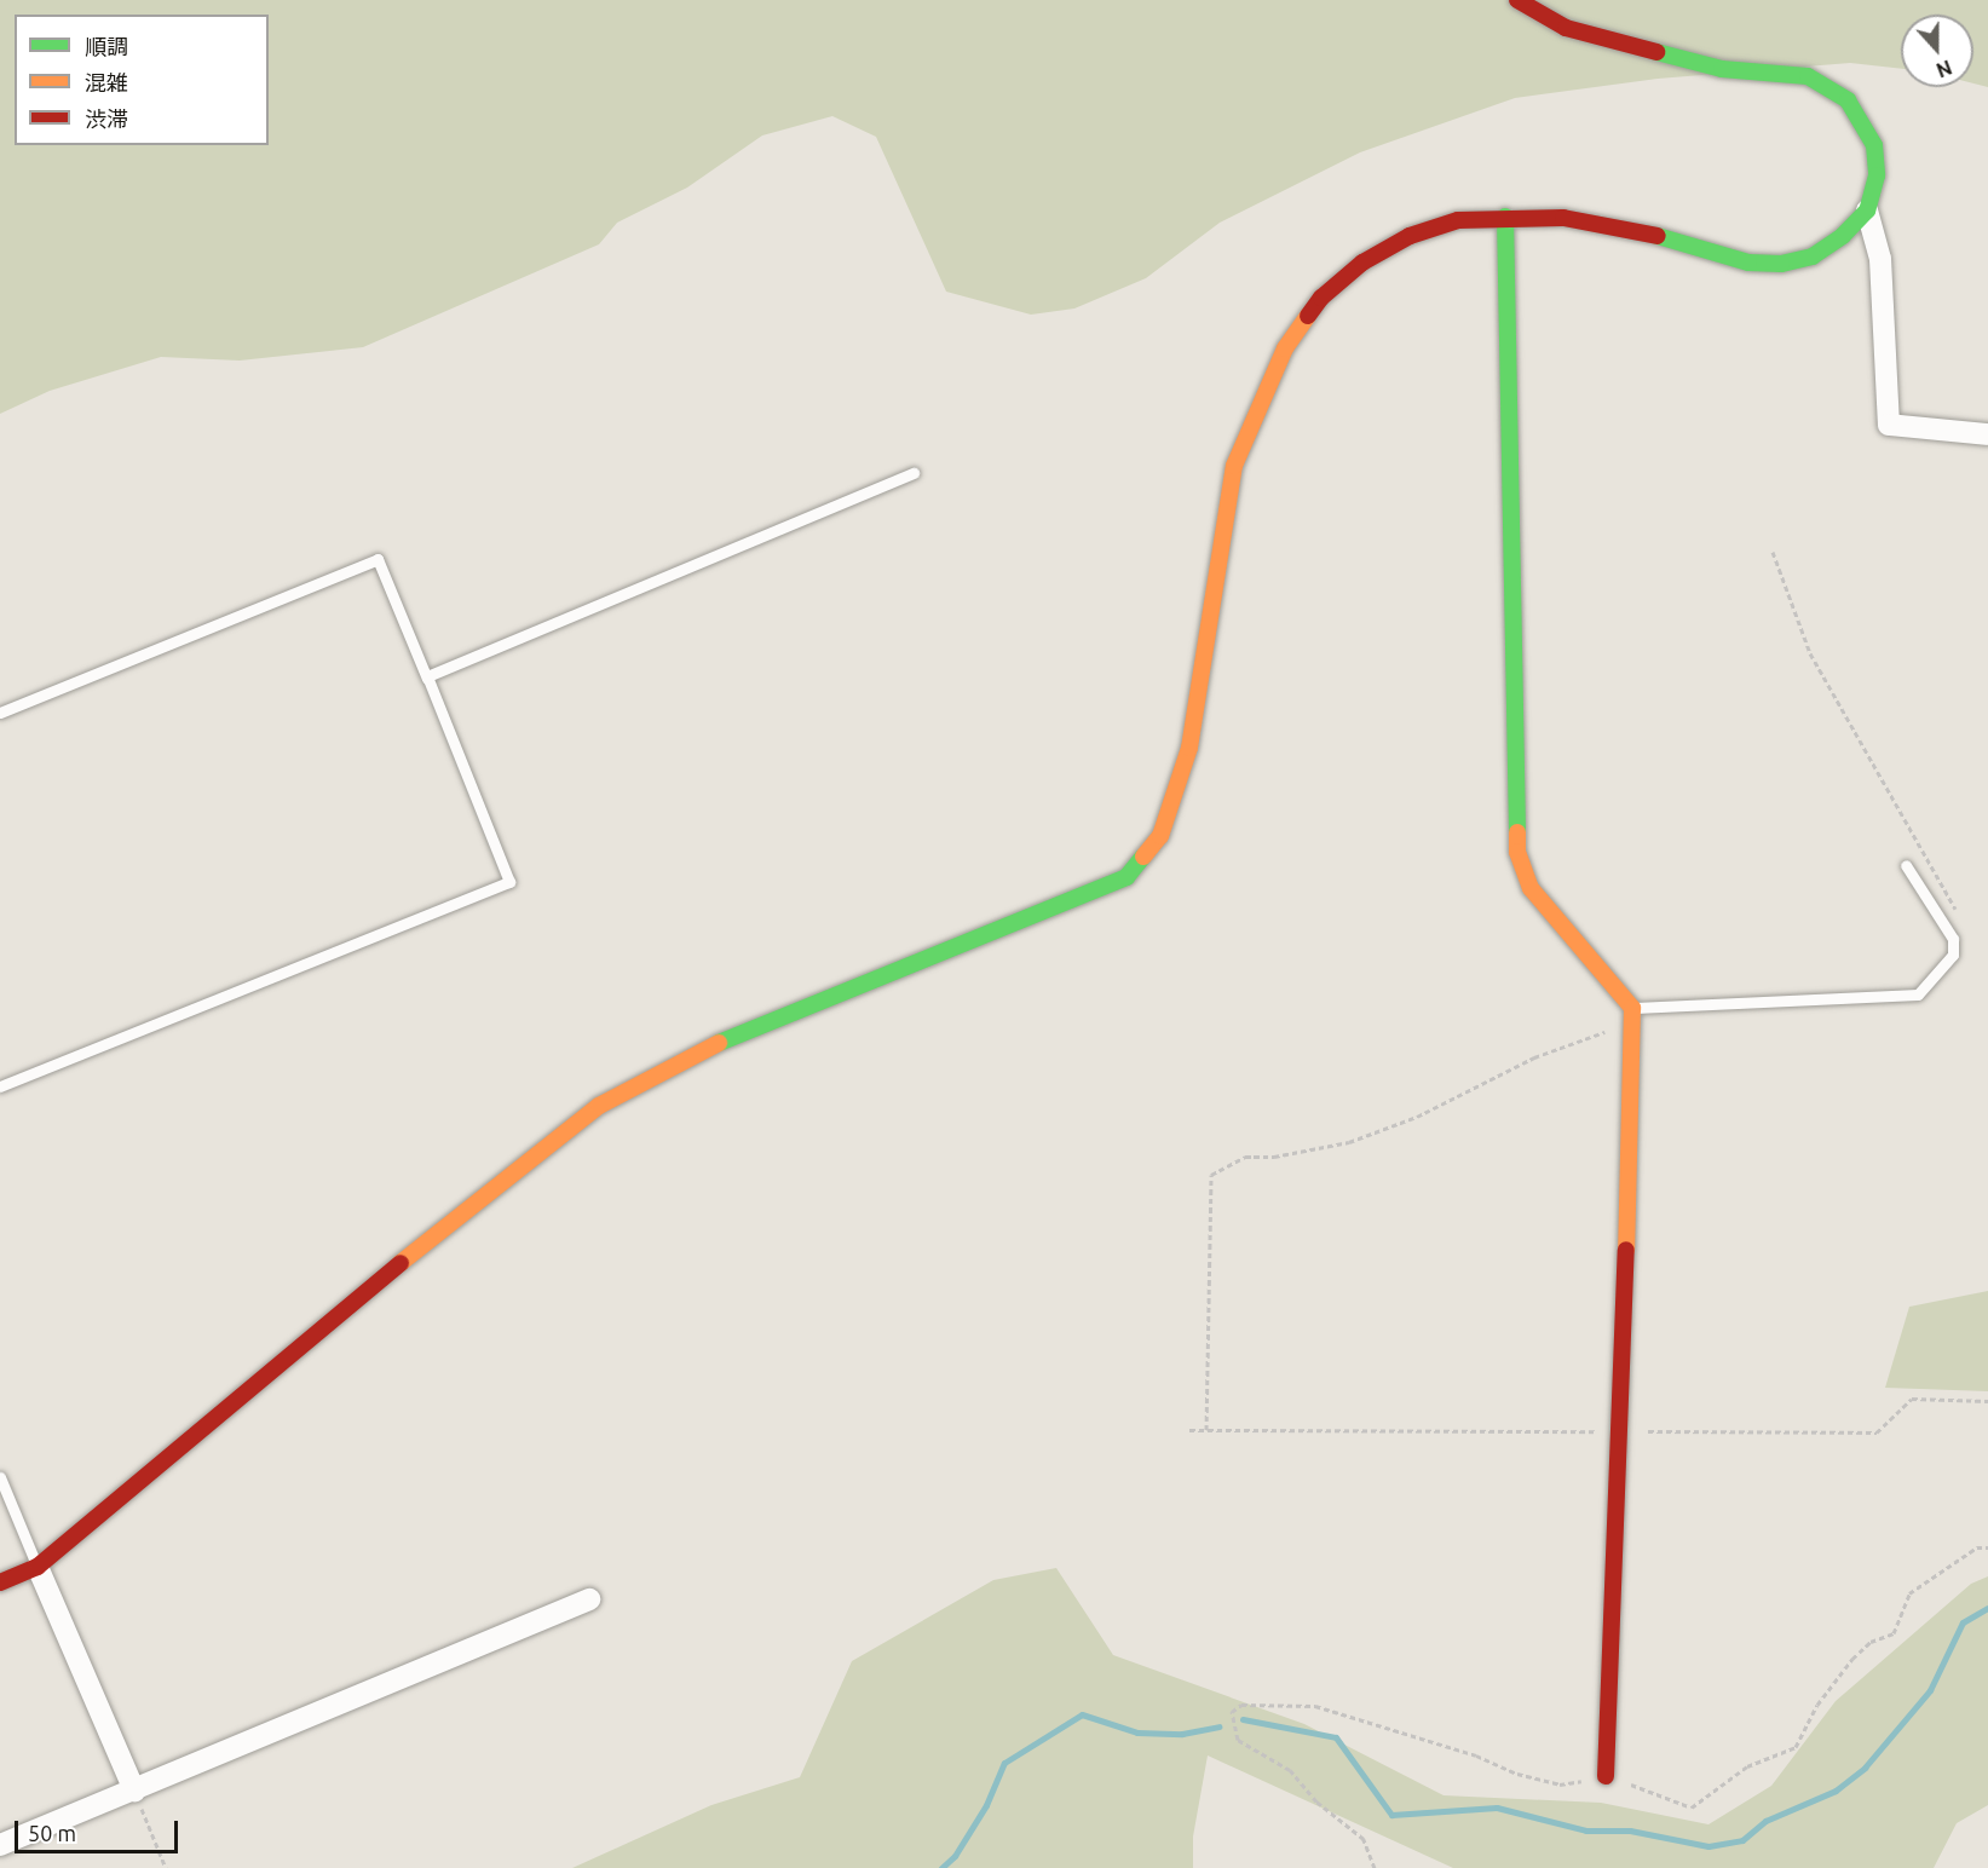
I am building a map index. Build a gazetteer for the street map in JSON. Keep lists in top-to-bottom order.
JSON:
{
  "legend": ["順調", "混雑", "渋滞"],
  "scale_bar": "50 m",
  "north": "bottom"
}
